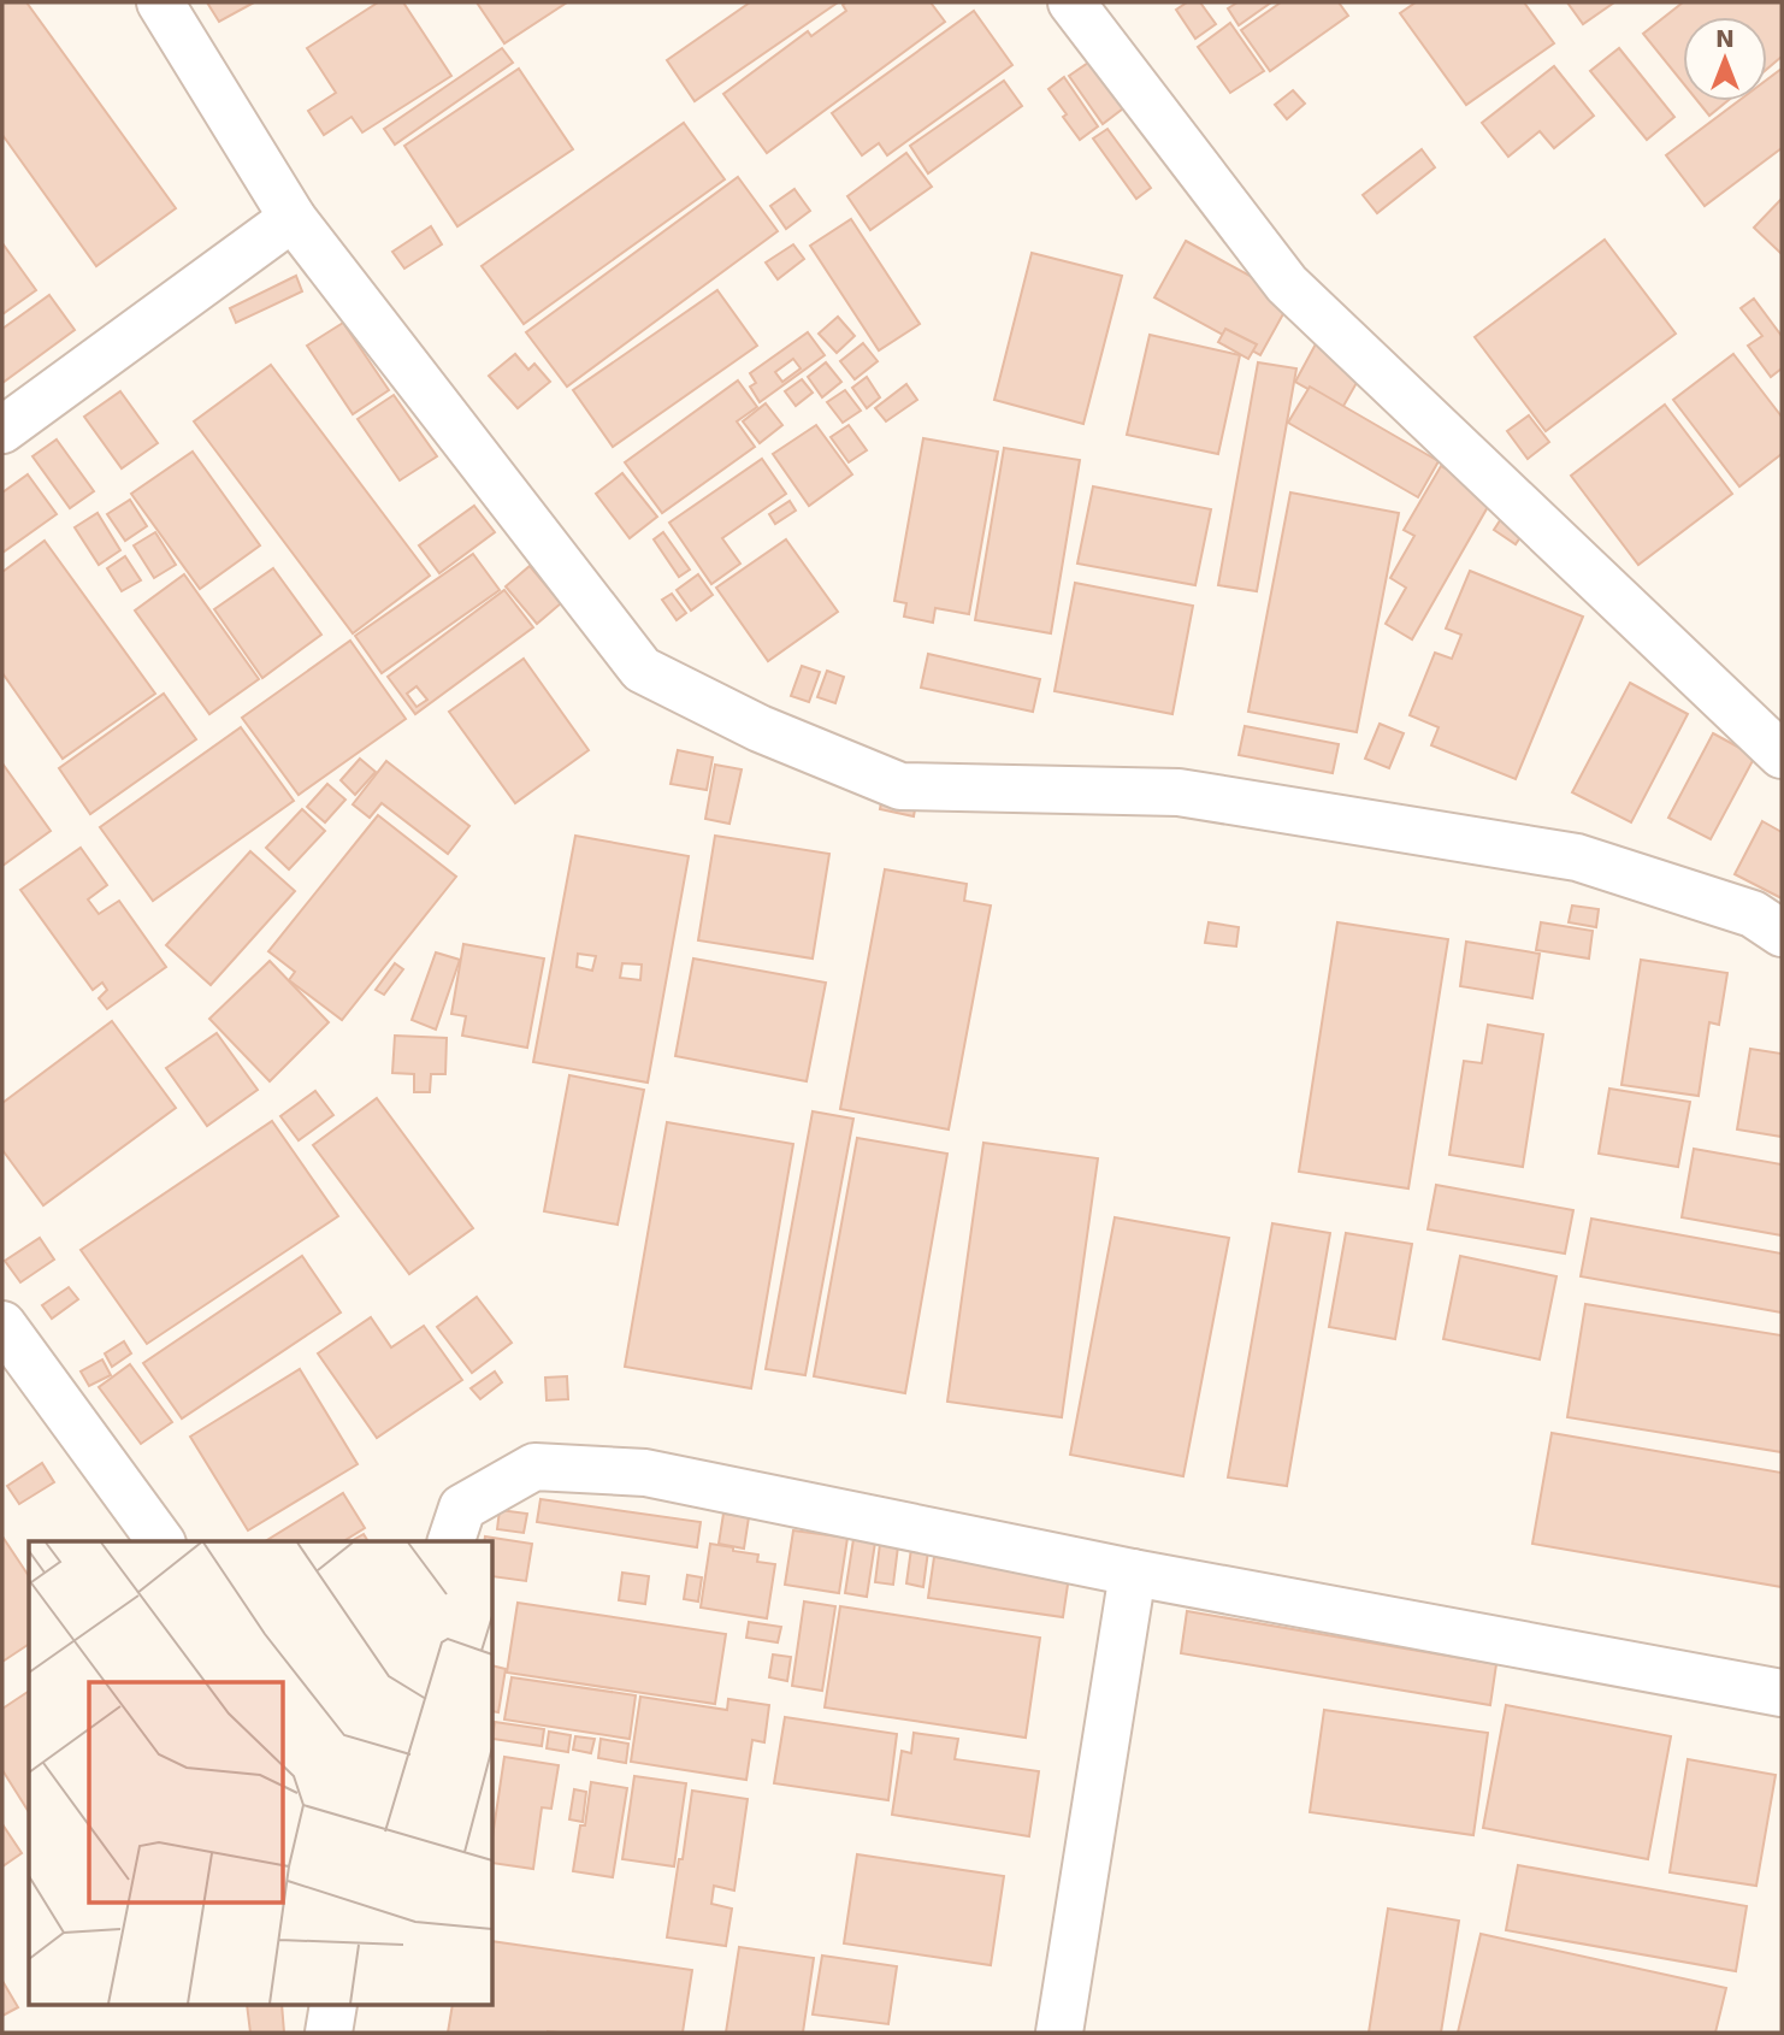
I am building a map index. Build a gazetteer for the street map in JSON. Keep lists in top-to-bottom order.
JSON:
{
  "north": "top"
}
